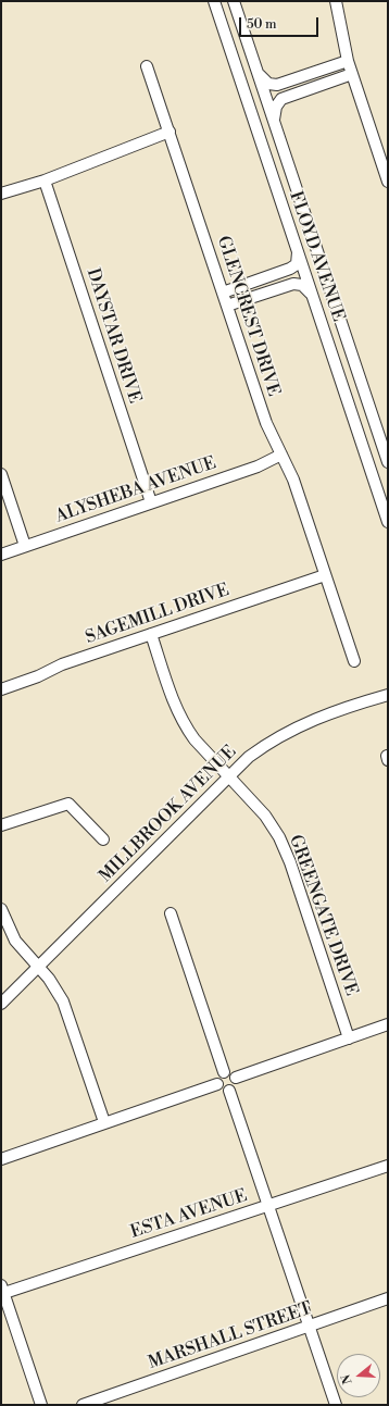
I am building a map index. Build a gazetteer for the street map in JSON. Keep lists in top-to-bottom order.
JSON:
{
  "streets": {
    "street": [
      "FLOYD AVENUE",
      "GLENCREST DRIVE",
      "DAYSTAR DRIVE",
      "ALYSHEBA AVENUE",
      "SAGEMILL DRIVE",
      "MILLBROOK AVENUE",
      "GREENGATE DRIVE",
      "ESTA AVENUE",
      "MARSHALL STREET"
    ]
  },
  "crossings": [
    ["GLENCREST DRIVE", "ALYSHEBA AVENUE"],
    ["GLENCREST DRIVE", "SAGEMILL DRIVE"],
    ["DAYSTAR DRIVE", "ALYSHEBA AVENUE"],
    ["SAGEMILL DRIVE", "GREENGATE DRIVE"],
    ["MILLBROOK AVENUE", "GREENGATE DRIVE"]
  ],
  "scale_bar": "50 m",
  "north": "left"
}
